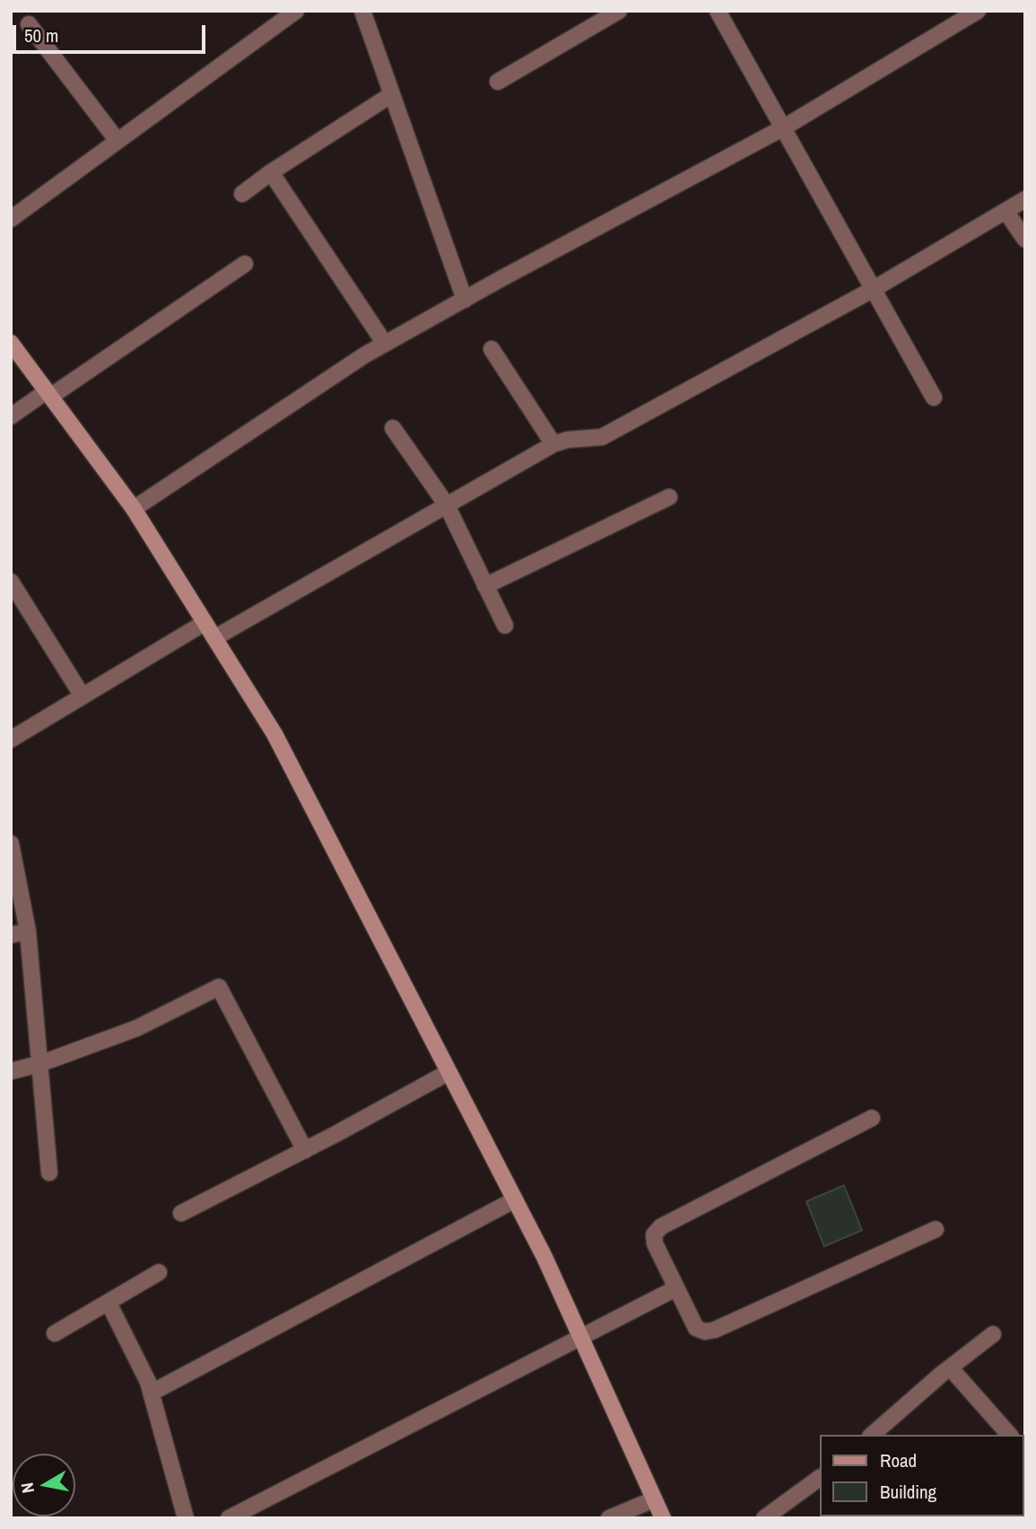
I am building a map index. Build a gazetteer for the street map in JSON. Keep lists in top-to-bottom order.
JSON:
{
  "legend": ["Road", "Building"],
  "scale_bar": "50 m",
  "north": "left"
}
